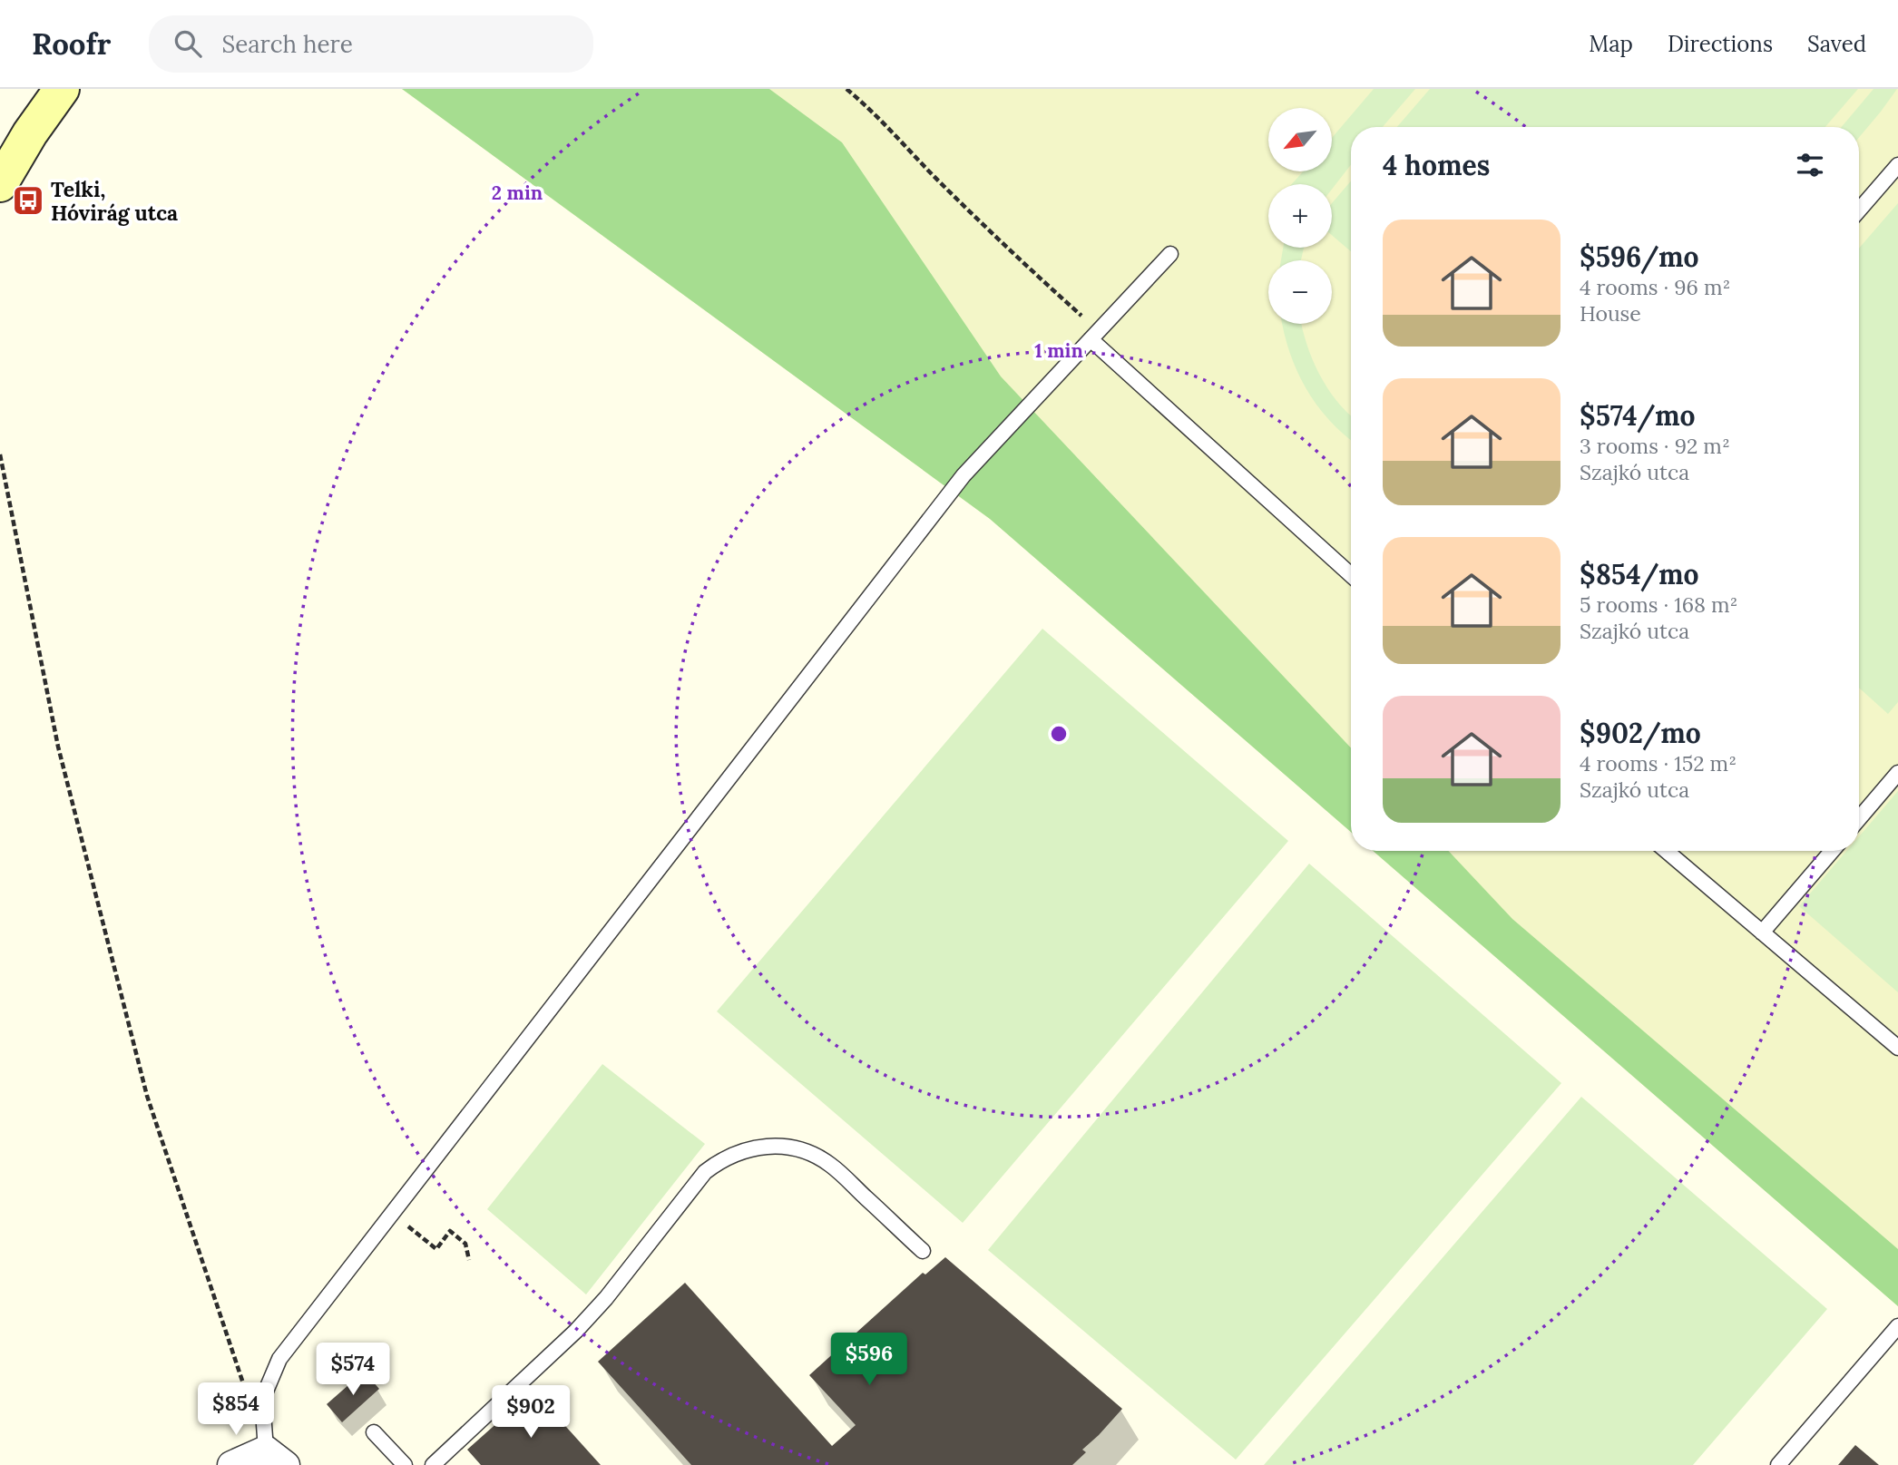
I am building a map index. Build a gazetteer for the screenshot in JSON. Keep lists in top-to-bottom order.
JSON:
{
  "places": {
    "bus stop": ["Telki, Hóvirág utca"]
  },
  "north": "bottom left",
  "page": {
    "header": "Roofr",
    "search": "Search here",
    "nav": ["Map", "Directions", "Saved"],
    "map_buttons": ["+", "−"],
    "heading": "4 homes",
    "list": [
      {
        "name": "$596/mo",
        "note": "4 rooms · 96 m² · House"
      },
      {
        "name": "$574/mo",
        "note": "3 rooms · 92 m² · Szajkó utca"
      },
      {
        "name": "$854/mo",
        "note": "5 rooms · 168 m² · Szajkó utca"
      },
      {
        "name": "$902/mo",
        "note": "4 rooms · 152 m² · Szajkó utca"
      }
    ],
    "price": [
      "$596",
      "$574",
      "$854",
      "$902"
    ]
  },
  "rings": ["2 min", "1 min"]
}
